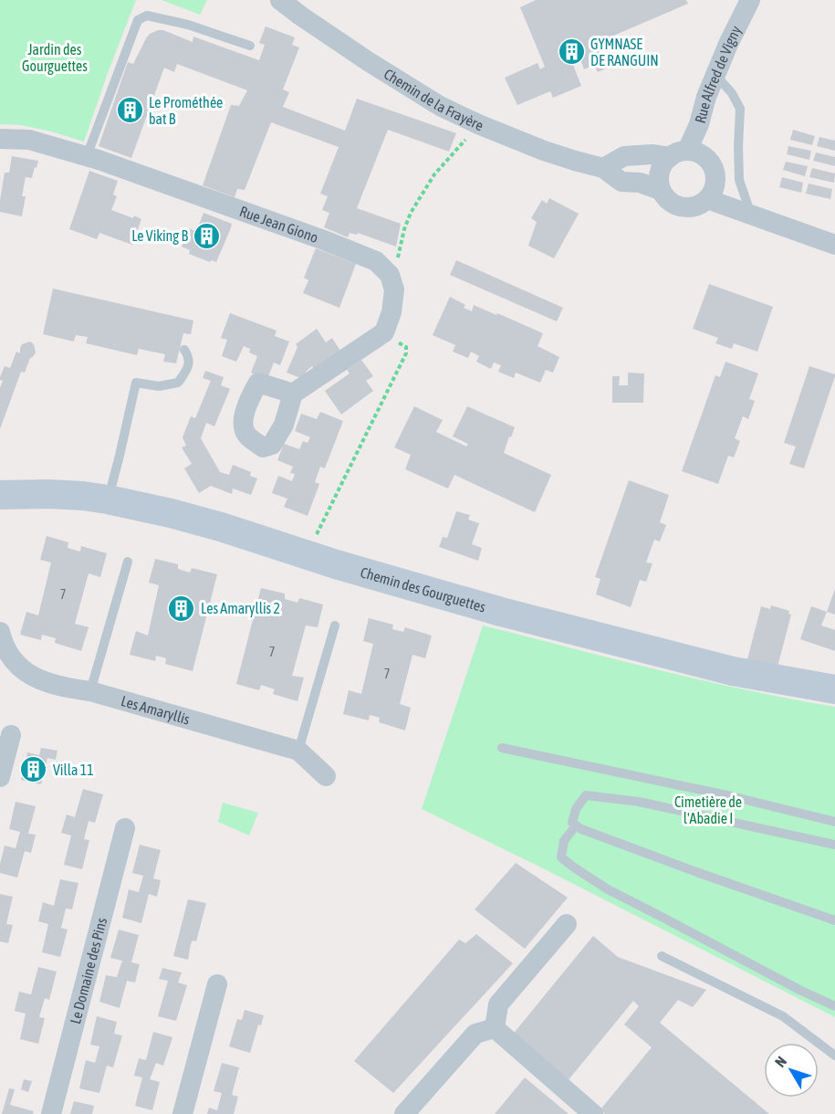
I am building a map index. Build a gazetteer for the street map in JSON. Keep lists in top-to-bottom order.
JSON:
{
  "streets": {
    "main road": ["Chemin des Gourguettes"],
    "street": [
      "Rue Alfred de Vigny",
      "Chemin de la Frayère",
      "Rue Jean Giono",
      "Les Amaryllis",
      "Le Domaine des Pins"
    ]
  },
  "crossings": [
    ["Rue Alfred de Vigny", "Chemin de la Frayère"]
  ],
  "parks": ["Jardin des Gourguettes", "Cimetière de l'Abadie I"],
  "places": {
    "building": [
      "GYMNASE DE RANGUIN",
      "Le Prométhée bat B",
      "Le Viking B",
      "Les Amaryllis 2",
      "Villa 11"
    ]
  },
  "house_numbers": ["7", "7", "7"],
  "north": "top left"
}
